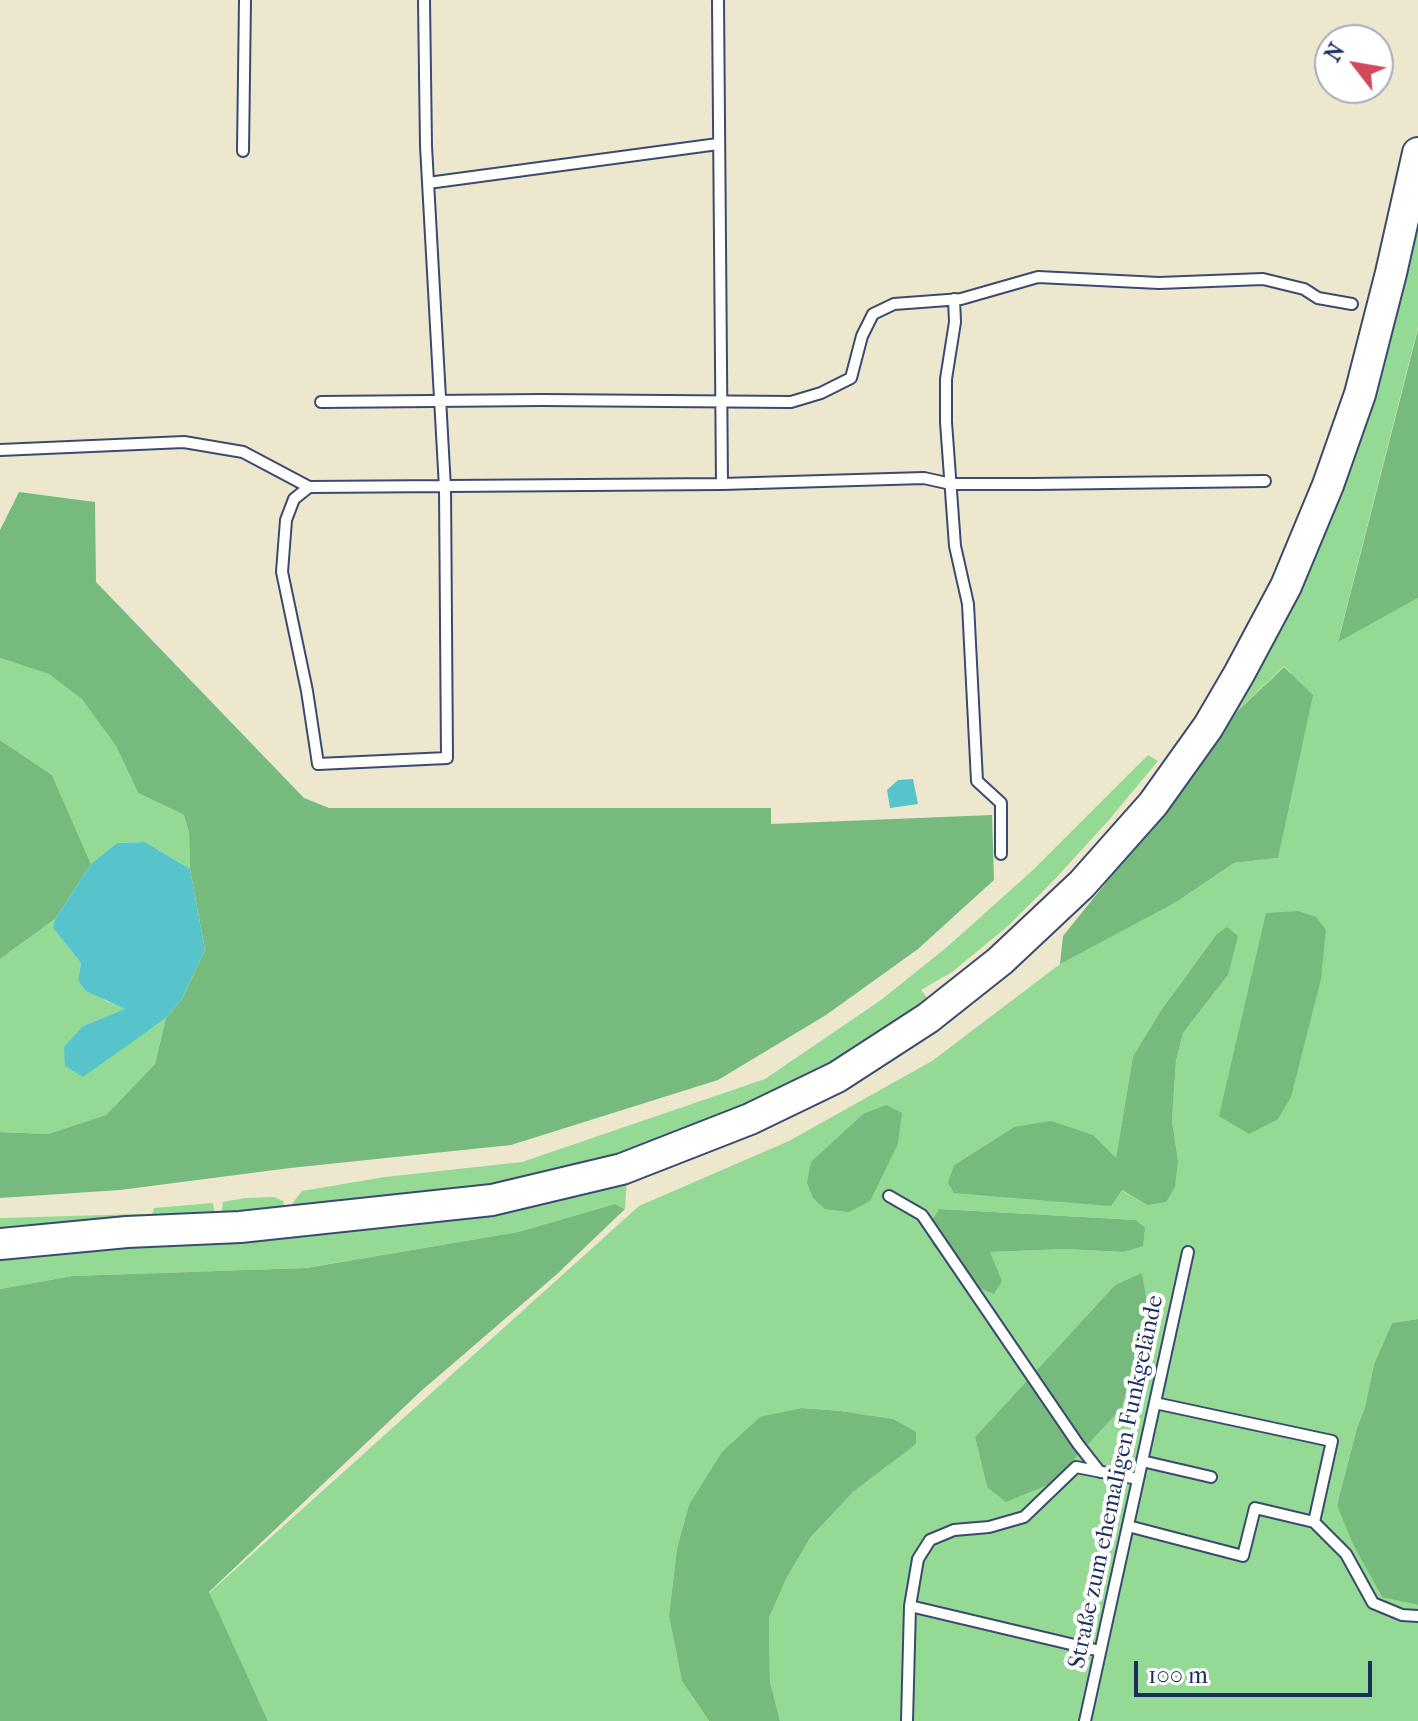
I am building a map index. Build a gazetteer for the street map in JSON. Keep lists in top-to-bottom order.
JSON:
{
  "streets": {
    "lane": ["Straße zum ehemaligen Funkgelände"]
  },
  "scale_bar": "100 m",
  "north": "top left"
}
